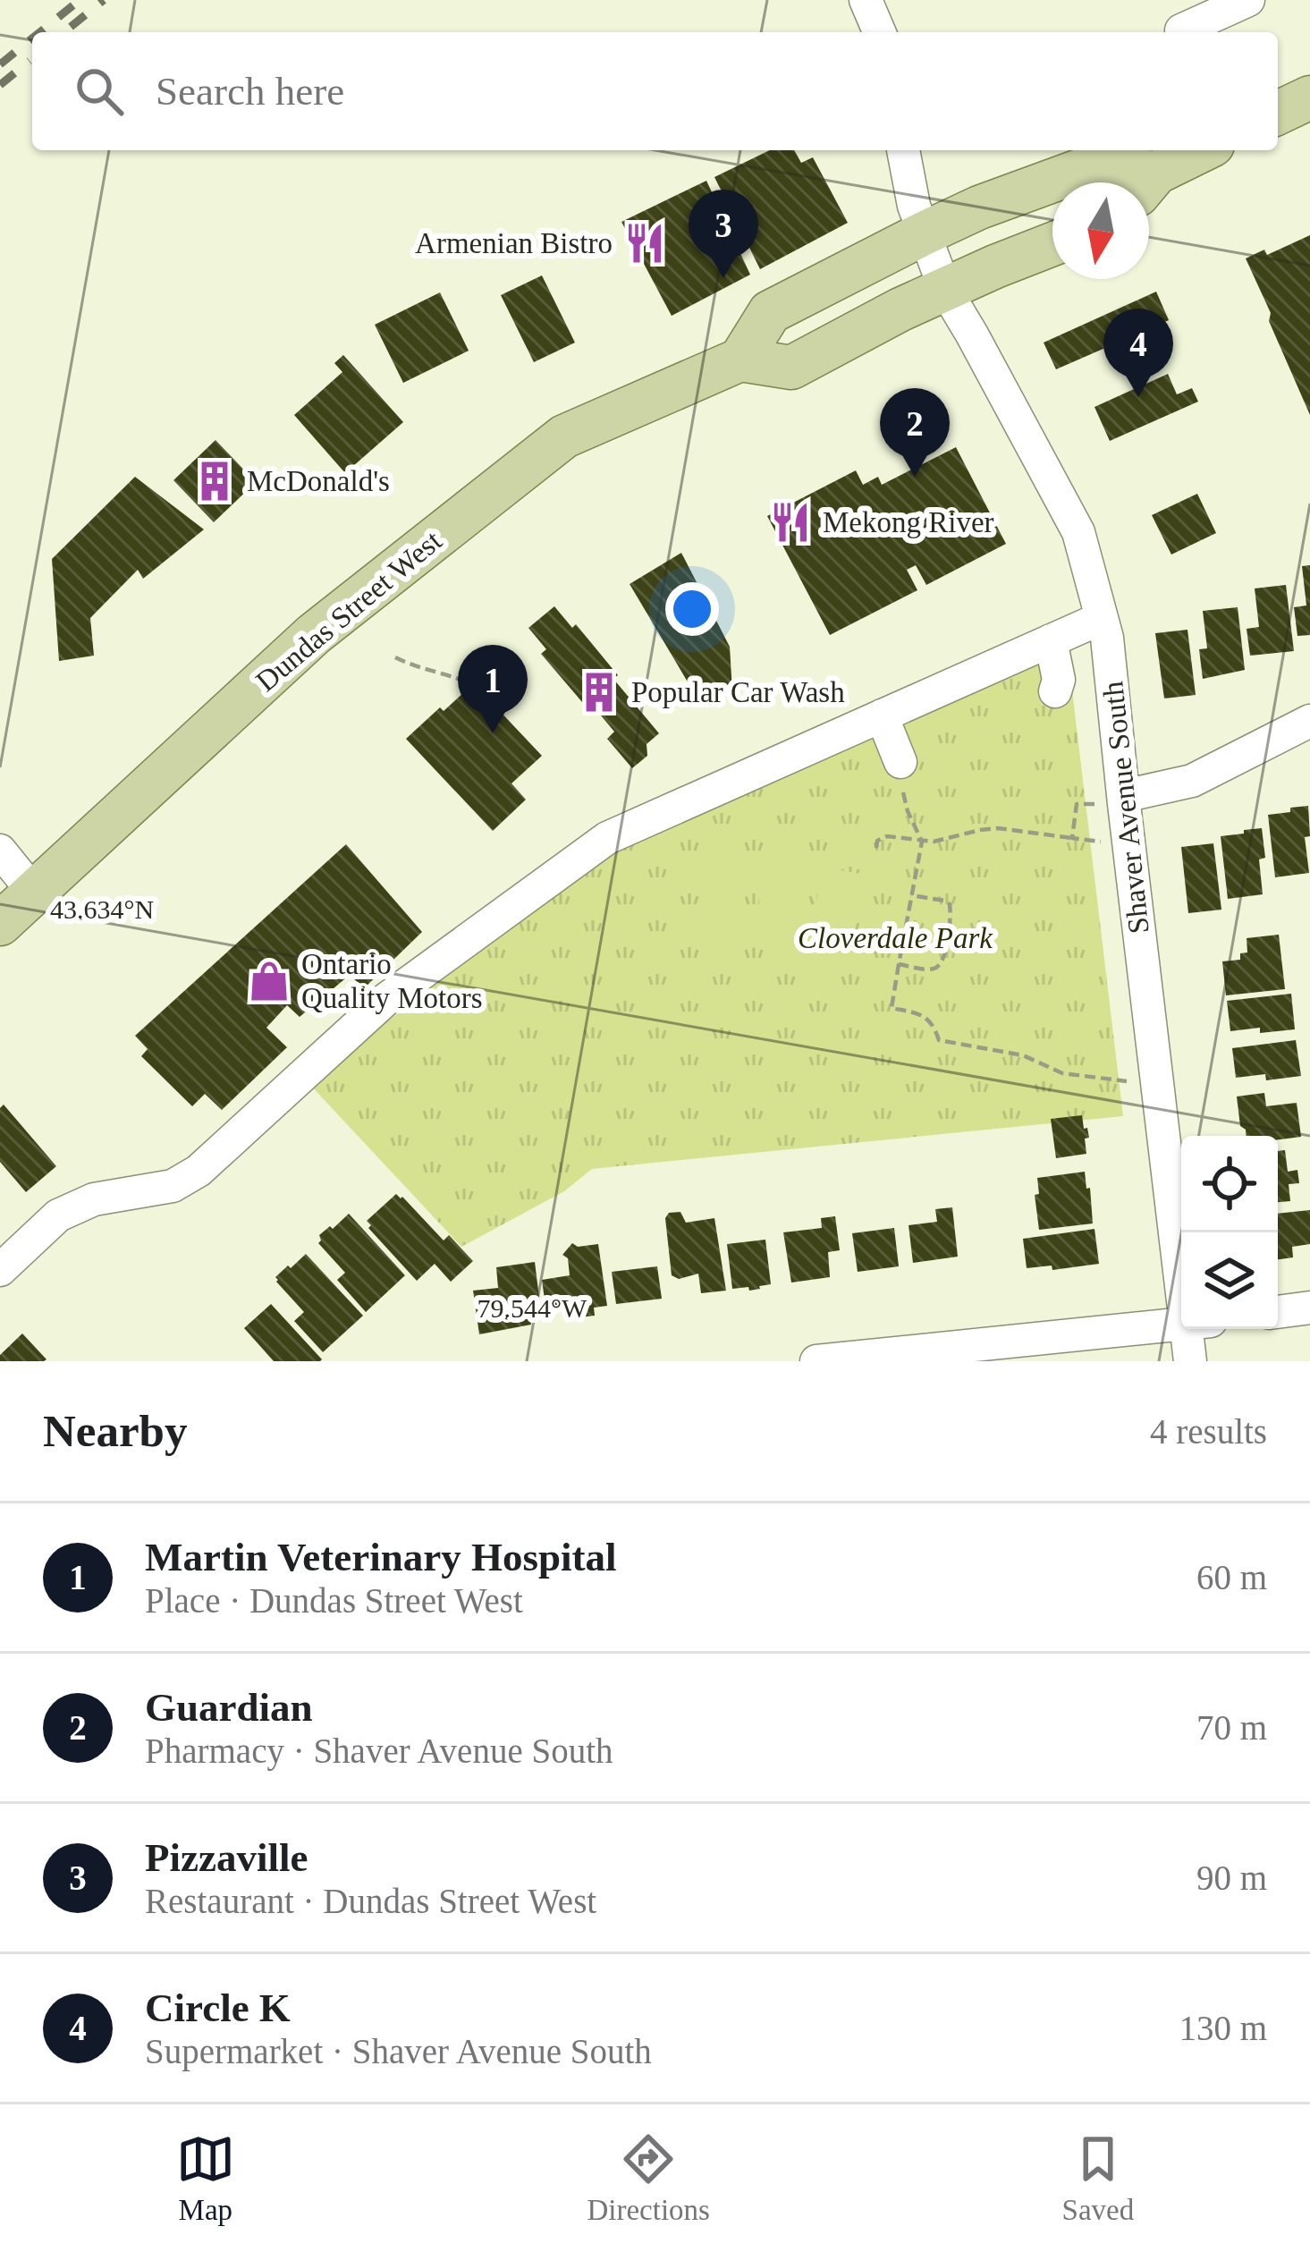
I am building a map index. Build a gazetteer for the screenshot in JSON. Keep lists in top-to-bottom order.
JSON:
{
  "streets": {
    "main road": ["Dundas Street West"],
    "street": ["Shaver Avenue South"]
  },
  "parks": ["Cloverdale Park"],
  "places": {
    "restaurant": ["Armenian Bistro", "Mekong River"],
    "building": ["McDonald's", "Popular Car Wash"],
    "shop": ["Ontario Quality Motors"]
  },
  "north": "bottom",
  "page": {
    "search": "Search here",
    "pins": [
      "3",
      "4",
      "2",
      "1"
    ],
    "heading": ["Nearby", "4 results"],
    "list": [
      {
        "mark": "1",
        "name": "Martin Veterinary Hospital",
        "note": "Place · Dundas Street West",
        "value": "60 m"
      },
      {
        "mark": "2",
        "name": "Guardian",
        "note": "Pharmacy · Shaver Avenue South",
        "value": "70 m"
      },
      {
        "mark": "3",
        "name": "Pizzaville",
        "note": "Restaurant · Dundas Street West",
        "value": "90 m"
      },
      {
        "mark": "4",
        "name": "Circle K",
        "note": "Supermarket · Shaver Avenue South",
        "value": "130 m"
      }
    ],
    "nav": ["Map", "Directions", "Saved"]
  },
  "coordinates": ["43.634°N", "79.544°W"]
}
